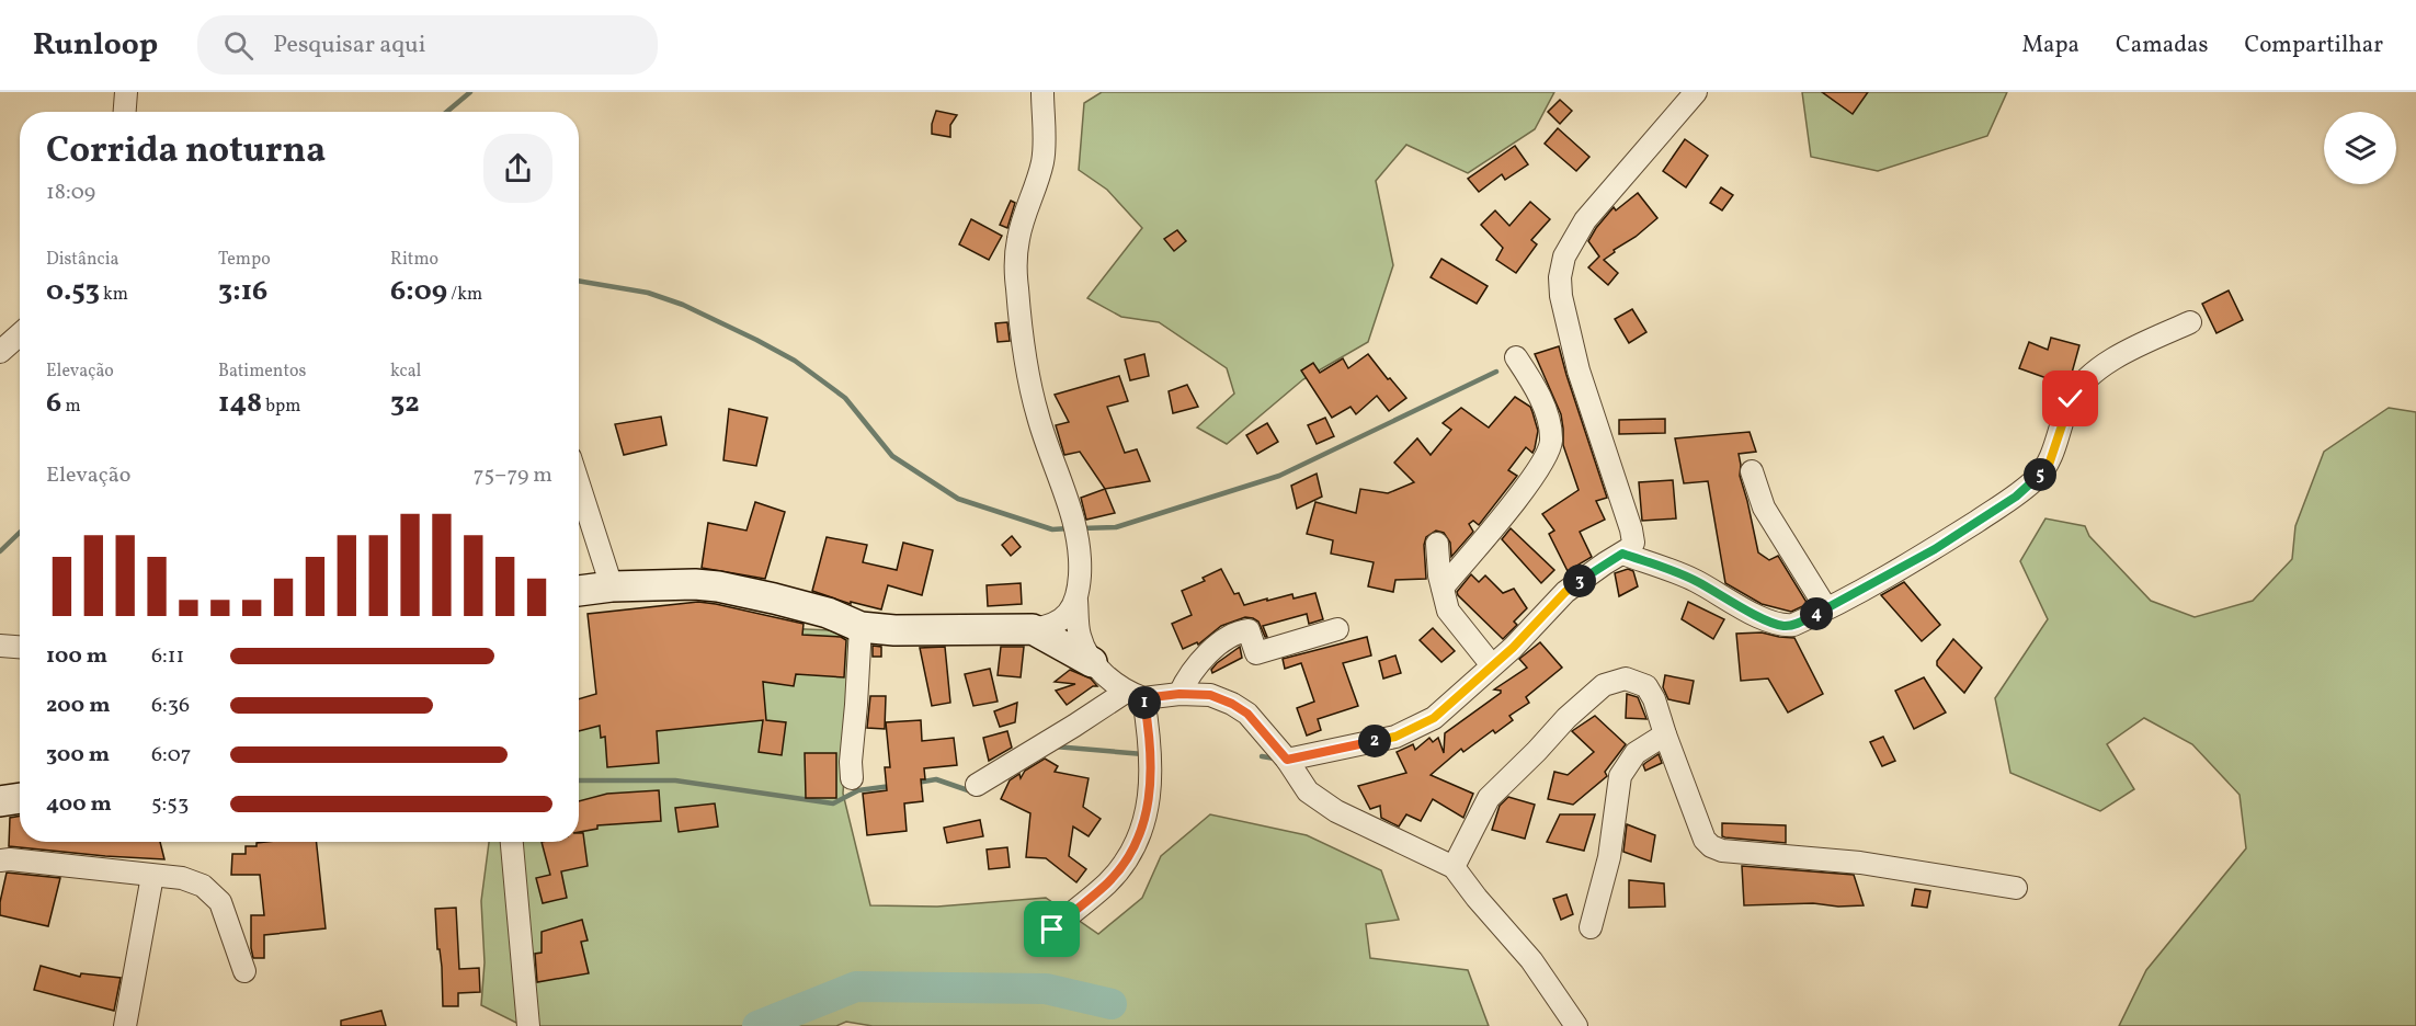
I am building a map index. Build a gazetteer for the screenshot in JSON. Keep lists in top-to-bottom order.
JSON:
{
  "page": {
    "header": "Runloop",
    "search": "Pesquisar aqui",
    "nav": ["Mapa", "Camadas", "Compartilhar"],
    "heading": ["Corrida noturna", "18:09"],
    "stats": [
      ["Distância", "0.53 km"],
      ["Tempo", "3:16"],
      ["Ritmo", "6:09 /km"],
      ["Elevação", "6 m"],
      ["Batimentos", "148 bpm"],
      ["kcal", "32"]
    ],
    "chart": ["Elevação", "75–79 m"],
    "pins": [
      "5",
      "3",
      "4",
      "1",
      "2"
    ],
    "list": [
      {
        "name": "100 m",
        "note": "6:11"
      },
      {
        "name": "200 m",
        "note": "6:36"
      },
      {
        "name": "300 m",
        "note": "6:07"
      },
      {
        "name": "400 m",
        "note": "5:53"
      }
    ]
  }
}
